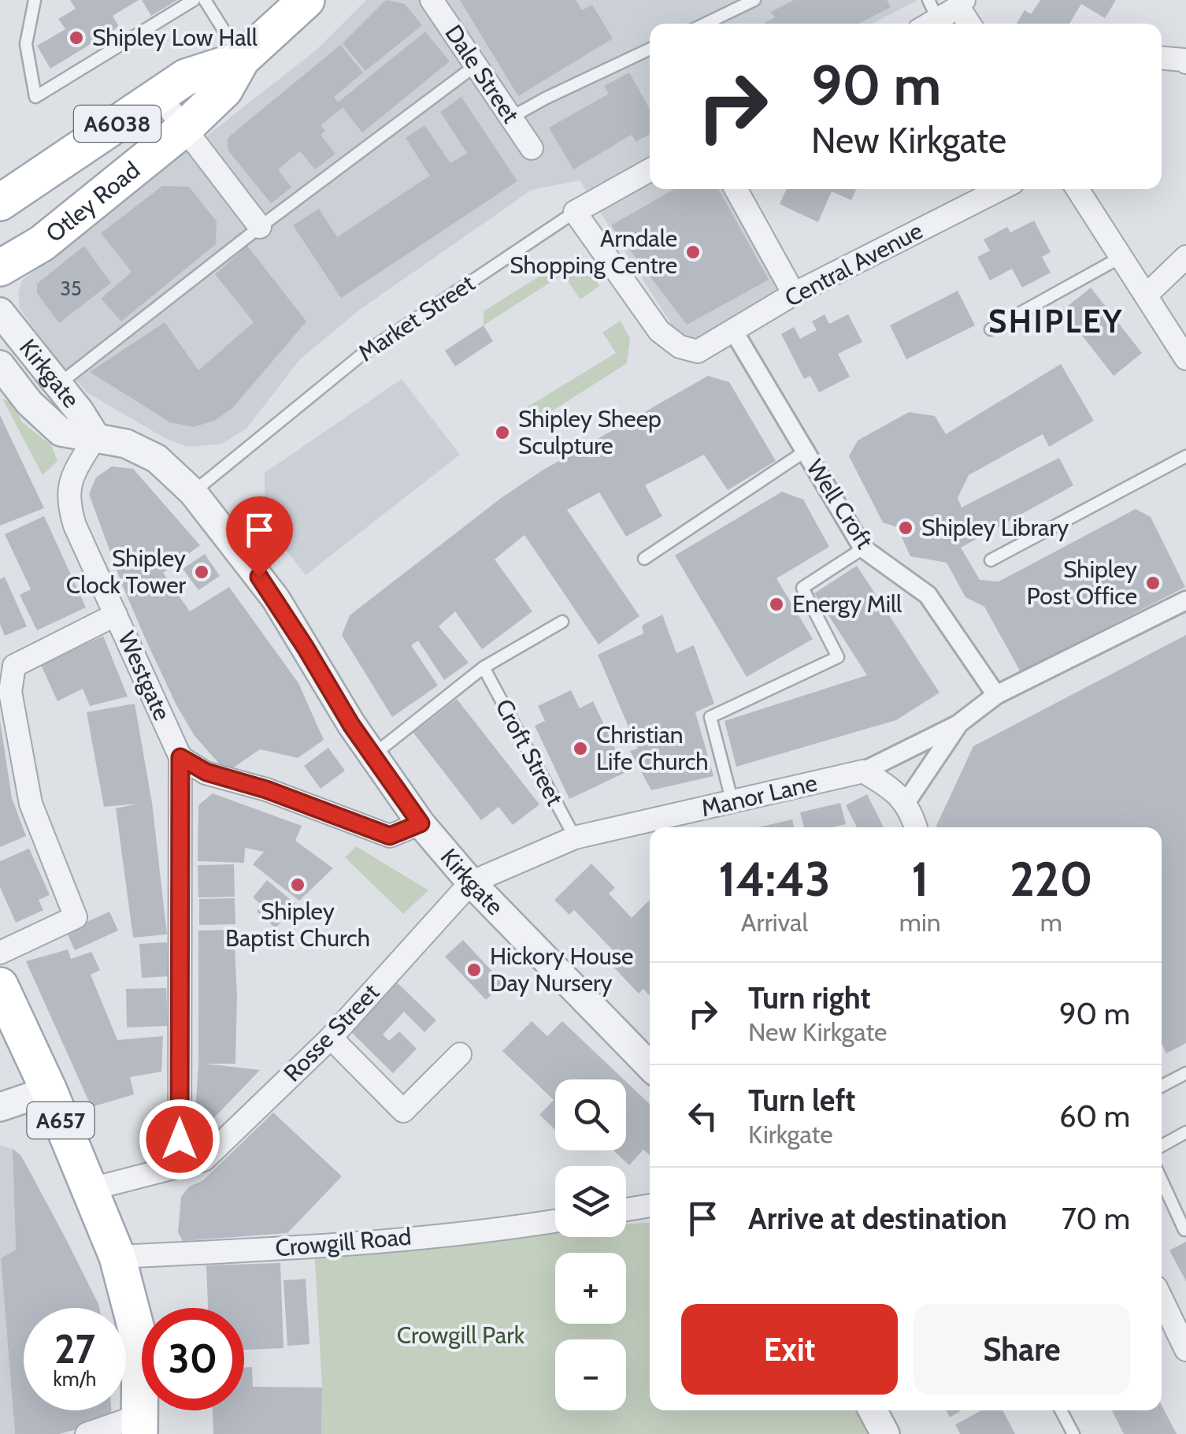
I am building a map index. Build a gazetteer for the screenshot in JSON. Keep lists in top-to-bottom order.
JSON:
{
  "streets": {
    "main road": ["A6038", "Otley Road", "A657"],
    "street": [
      "Dale Street",
      "Central Avenue",
      "Market Street",
      "Kirkgate",
      "Well Croft",
      "Westgate",
      "Manor Lane",
      "Rosse Street",
      "Crowgill Road"
    ],
    "lane": ["Croft Street"]
  },
  "crossings": [
    ["Central Avenue", "Market Street"],
    ["Central Avenue", "Well Croft"],
    ["Market Street", "Kirkgate"],
    ["Kirkgate", "Westgate"],
    ["Kirkgate", "Manor Lane"],
    ["Kirkgate", "Rosse Street"],
    ["Westgate", "Rosse Street"],
    ["Croft Street", "Manor Lane"],
    ["Manor Lane", "Rosse Street"],
    ["A657", "Crowgill Road"]
  ],
  "districts": ["SHIPLEY"],
  "parks": ["Crowgill Park"],
  "places": [
    "Shipley Low Hall",
    "Arndale Shopping Centre",
    "Shipley Sheep Sculpture",
    "Shipley Library",
    "Shipley Clock Tower",
    "Shipley Post Office",
    "Energy Mill",
    "Christian Life Church",
    "Shipley Baptist Church",
    "Hickory House Day Nursery"
  ],
  "house_numbers": ["35"],
  "page": {
    "turn": ["90 m", "New Kirkgate"],
    "eta": [
      "14:43",
      "Arrival",
      "1",
      "min",
      "220",
      "m"
    ],
    "list": [
      {
        "name": "Turn right",
        "note": "New Kirkgate",
        "value": "90 m"
      },
      {
        "name": "Turn left",
        "note": "Kirkgate",
        "value": "60 m"
      },
      {
        "name": "Arrive at destination",
        "value": "70 m"
      }
    ],
    "map_buttons": ["+", "−"],
    "buttons": ["Exit", "Share"],
    "speed": "27 km/h",
    "limit": "30"
  }
}
